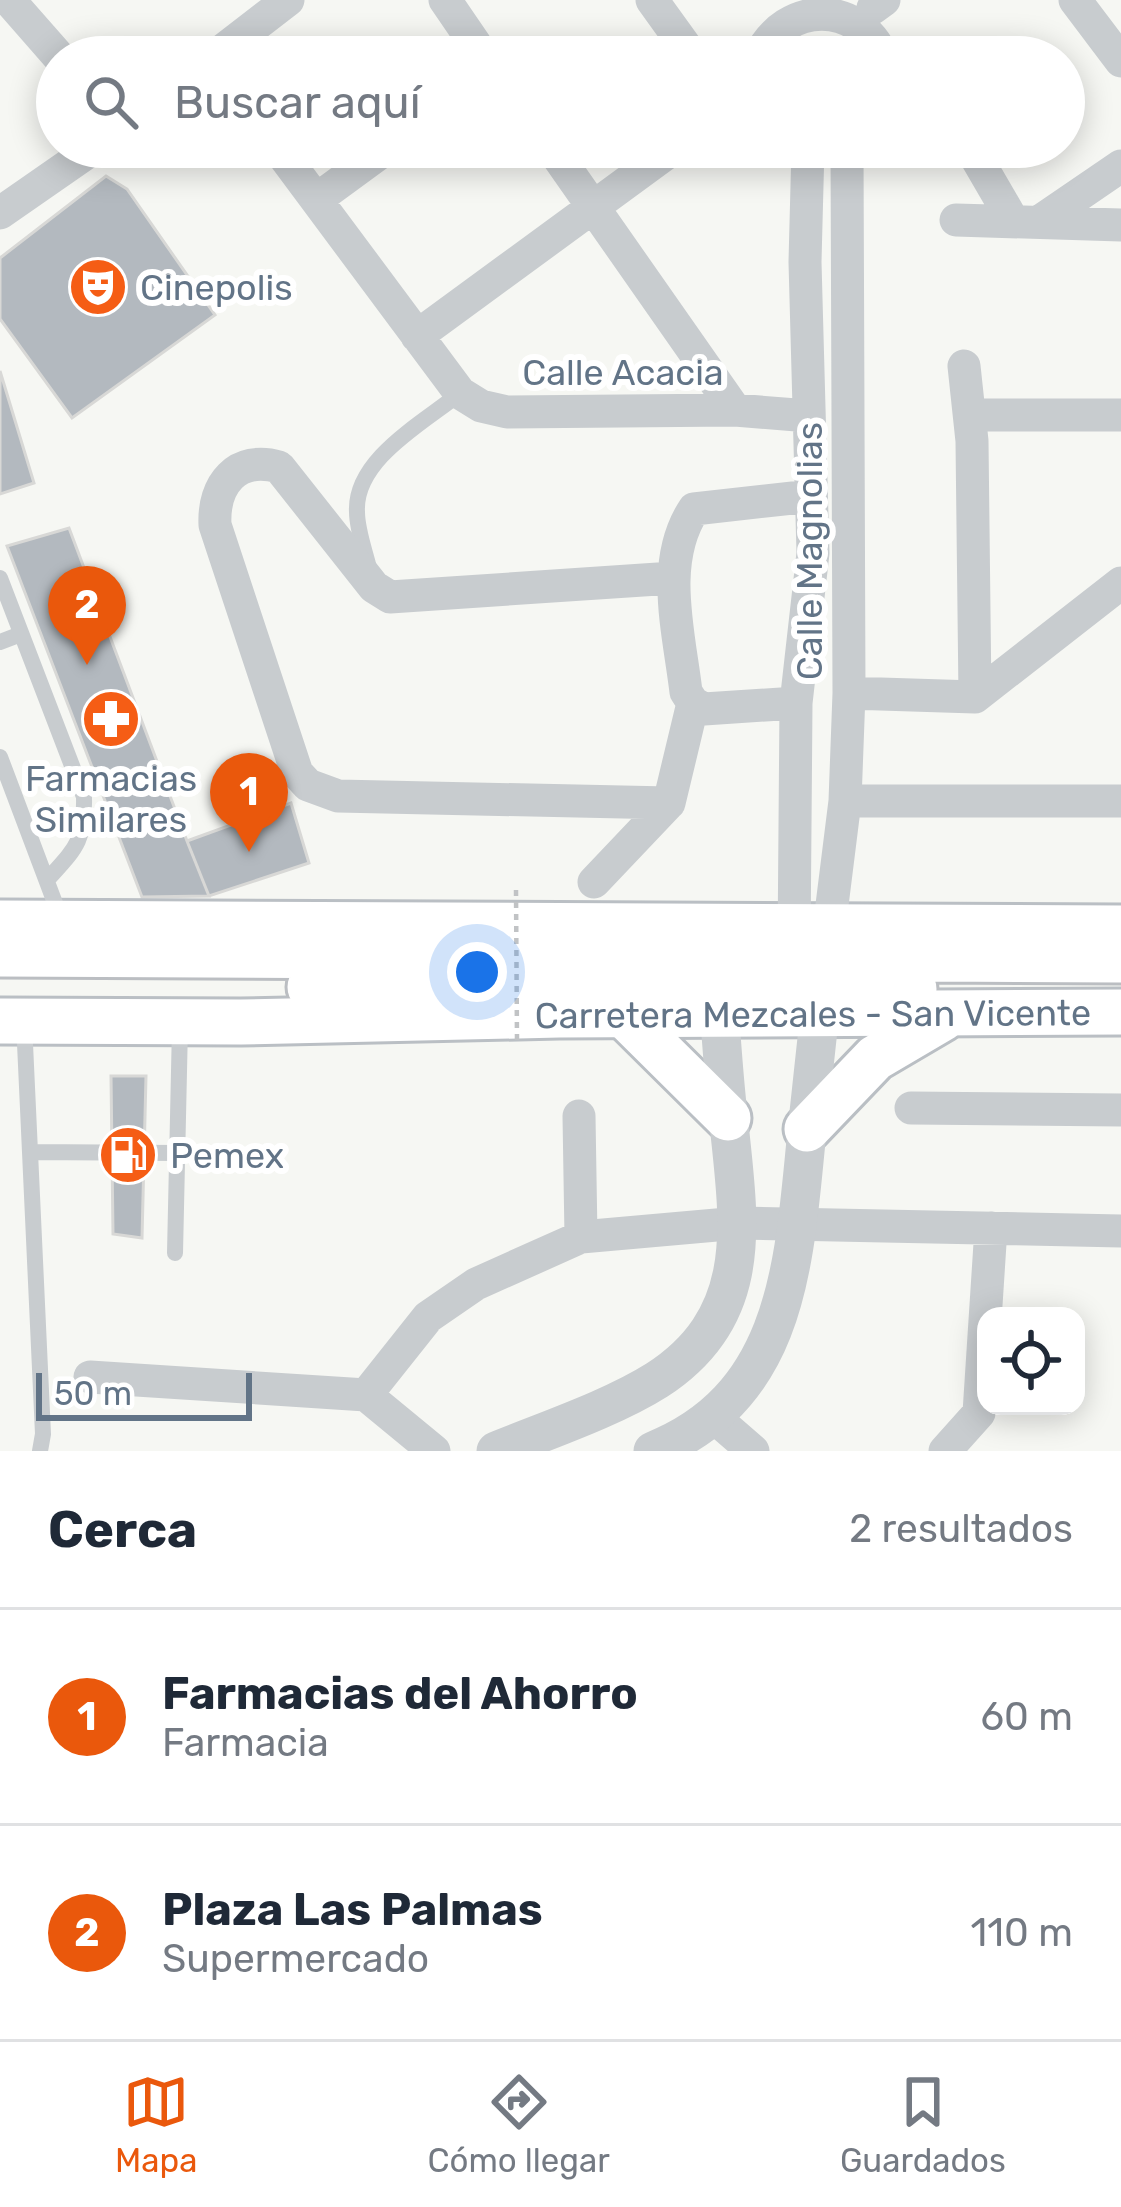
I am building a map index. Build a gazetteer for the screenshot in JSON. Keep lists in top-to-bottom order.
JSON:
{
  "streets": {
    "main road": ["Carretera Mezcales - San Vicente"],
    "street": ["Calle Acacia", "Calle Magnolias"]
  },
  "crossings": [
    ["Calle Acacia", "Calle Magnolias"],
    ["Calle Magnolias", "Carretera Mezcales - San Vicente"]
  ],
  "places": {
    "theatre": ["Cinepolis"],
    "pharmacy": ["Farmacias Similares"],
    "fuel station": ["Pemex"]
  },
  "scale_bar": "50 m",
  "page": {
    "search": "Buscar aquí",
    "pins": ["2", "1"],
    "scale": "50 m",
    "heading": ["Cerca", "2 resultados"],
    "list": [
      {
        "mark": "1",
        "name": "Farmacias del Ahorro",
        "note": "Farmacia",
        "value": "60 m"
      },
      {
        "mark": "2",
        "name": "Plaza Las Palmas",
        "note": "Supermercado",
        "value": "110 m"
      }
    ],
    "nav": ["Mapa", "Cómo llegar", "Guardados"]
  }
}
